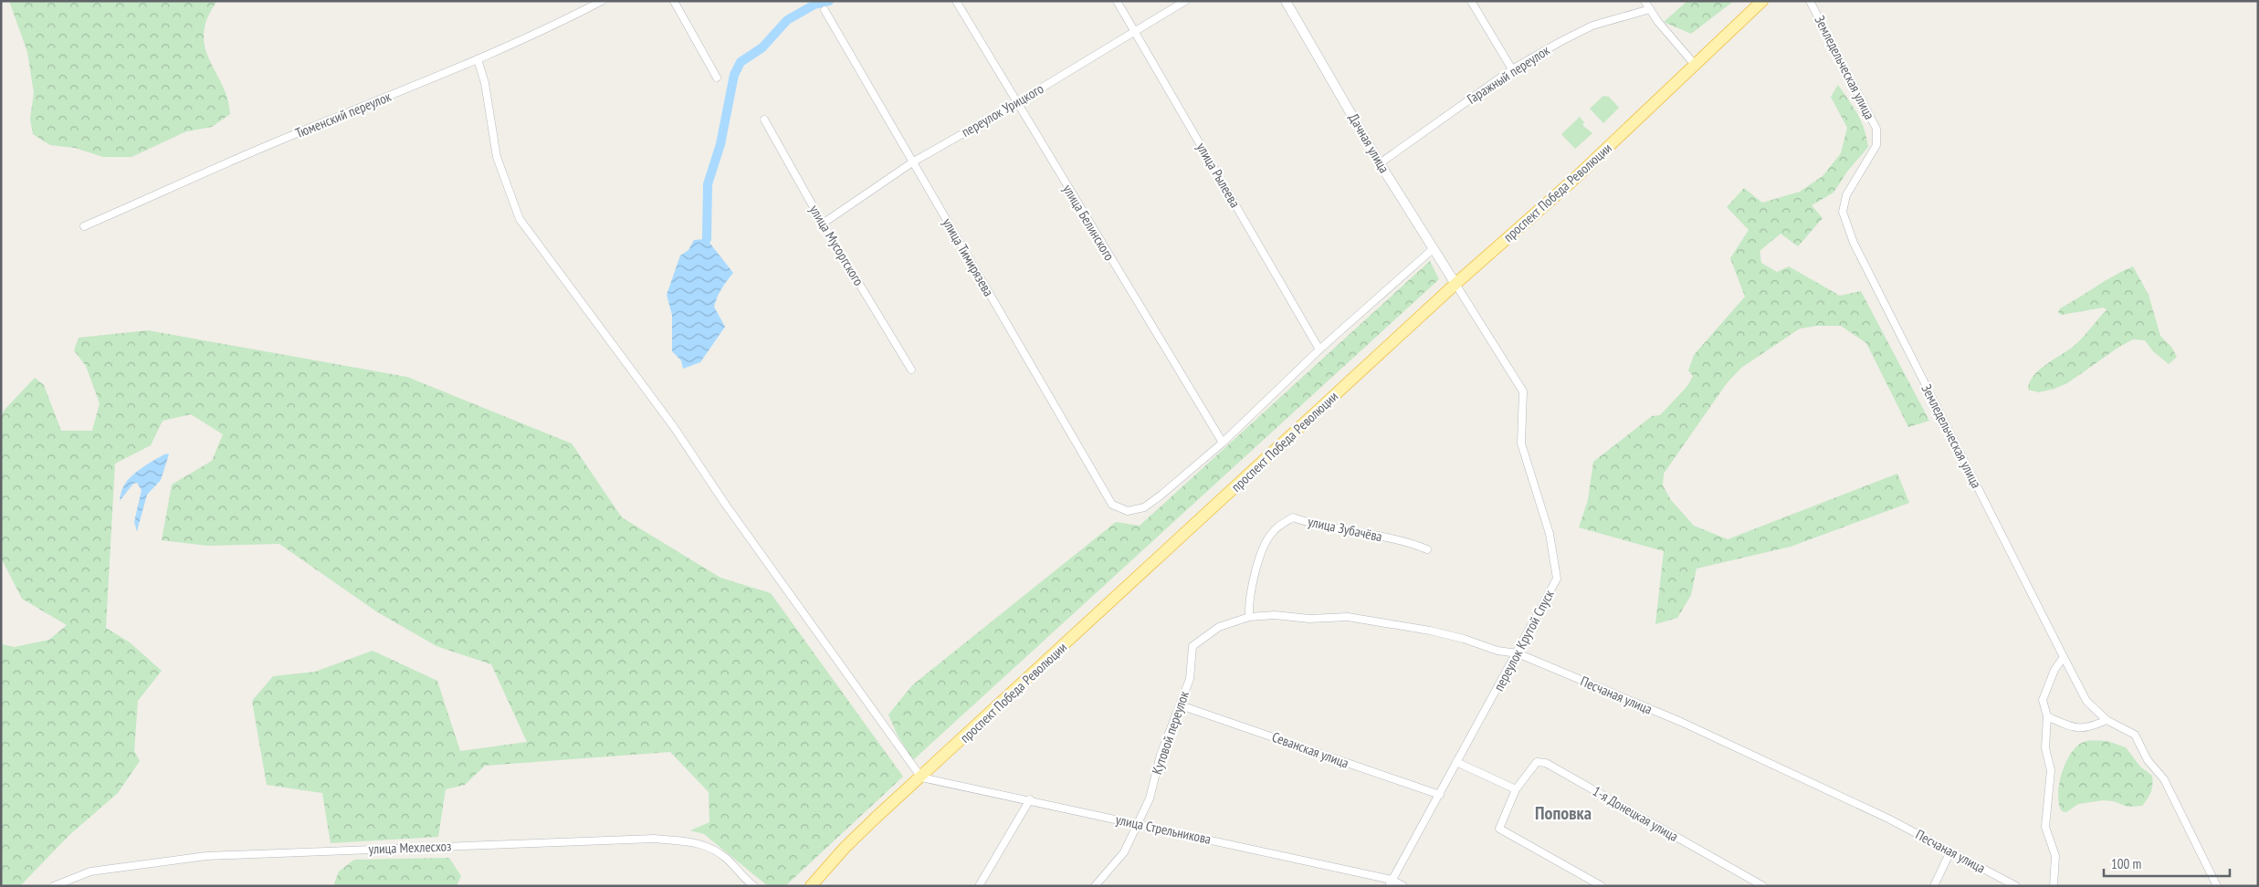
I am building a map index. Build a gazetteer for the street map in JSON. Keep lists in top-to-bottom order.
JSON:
{
  "streets": {
    "main road": ["проспект Победа Революции"],
    "street": [
      "Земледельческая улица",
      "Гаражный переулок",
      "переулок Урицкого",
      "Тюменский переулок",
      "Дачная улица",
      "улица Рылеева",
      "улица Белинского",
      "улица Мусоргского",
      "улица Тимирязева",
      "улица Зубачёва",
      "переулок Крутой Спуск",
      "Песчаная улица",
      "Кутовой переулок",
      "Севанская улица",
      "1-я Донецкая улица",
      "улица Стрельникова",
      "улица Мехлесхоз"
    ]
  },
  "crossings": [
    ["Гаражный переулок", "Дачная улица"],
    ["переулок Урицкого", "улица Рылеева"],
    ["переулок Урицкого", "улица Белинского"],
    ["переулок Урицкого", "улица Мусоргского"],
    ["переулок Урицкого", "улица Тимирязева"],
    ["Дачная улица", "проспект Победа Революции"],
    ["Дачная улица", "переулок Крутой Спуск"],
    ["проспект Победа Революции", "переулок Крутой Спуск"],
    ["проспект Победа Революции", "улица Стрельникова"],
    ["улица Белинского", "улица Тимирязева"],
    ["улица Зубачёва", "Песчаная улица"],
    ["переулок Крутой Спуск", "Песчаная улица"],
    ["переулок Крутой Спуск", "Севанская улица"],
    ["переулок Крутой Спуск", "улица Стрельникова"],
    ["Песчаная улица", "Кутовой переулок"],
    ["Кутовой переулок", "Севанская улица"],
    ["Кутовой переулок", "улица Стрельникова"]
  ],
  "districts": ["Поповка"],
  "scale_bar": "100 m"
}
